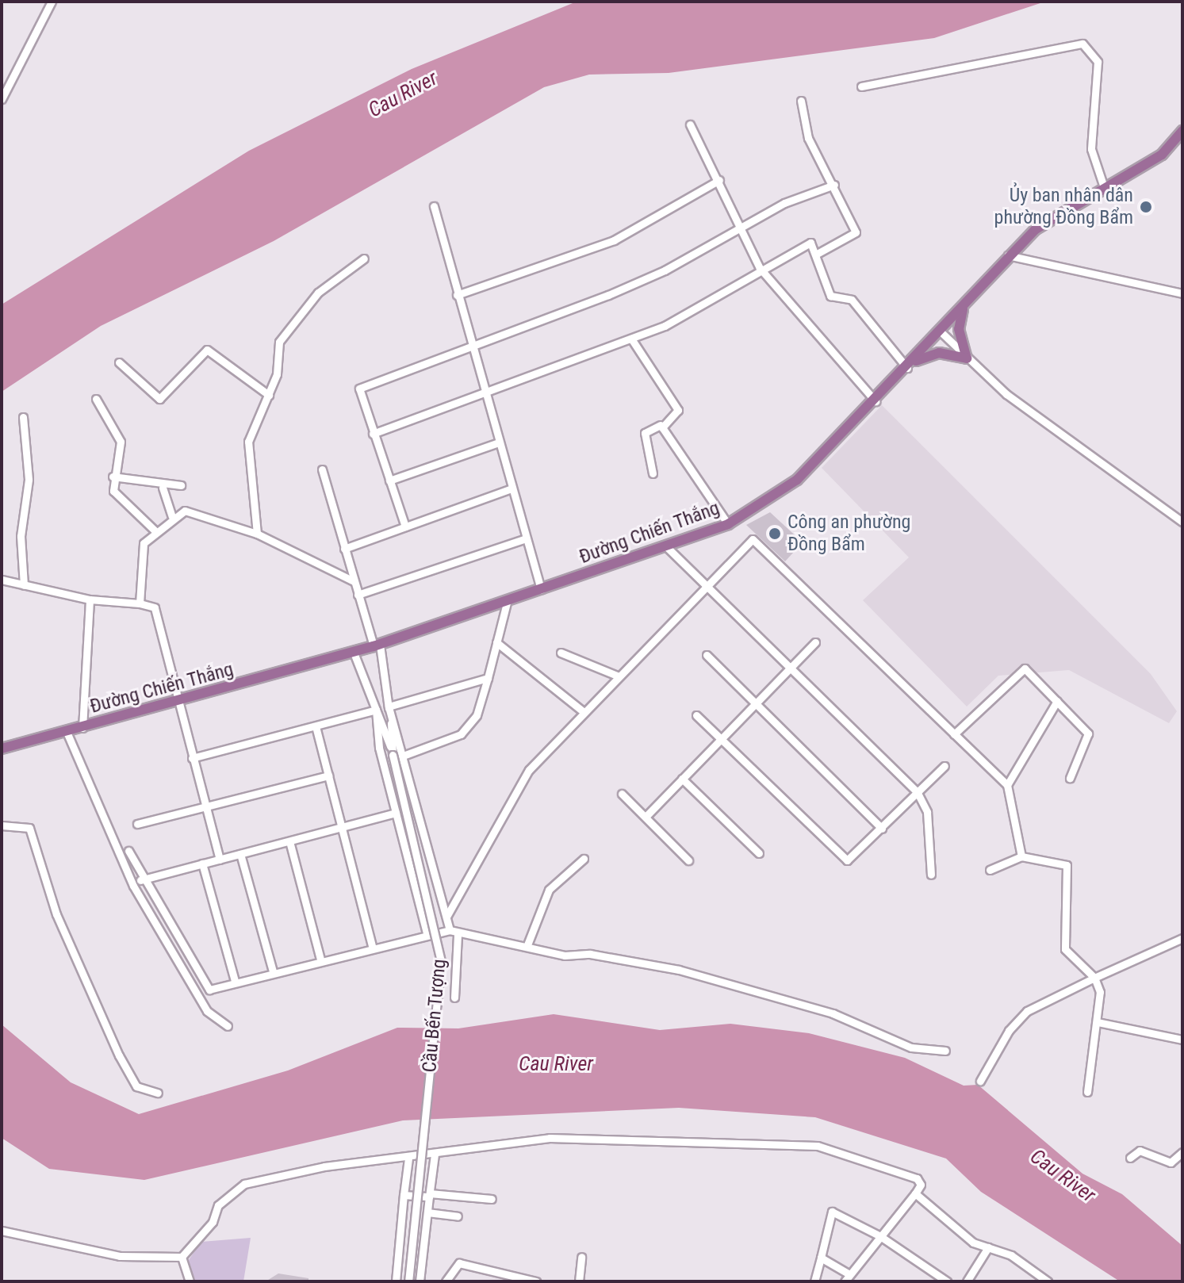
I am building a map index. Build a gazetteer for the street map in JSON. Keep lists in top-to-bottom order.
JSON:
{
  "streets": {
    "main road": ["Đường Chiến Thắng"],
    "street": ["Cầu Bến Tượng"]
  },
  "water": ["Cau River"],
  "places": ["Ủy ban nhân dân phường Đồng Bẩm", "Công an phường Đồng Bẩm"]
}
